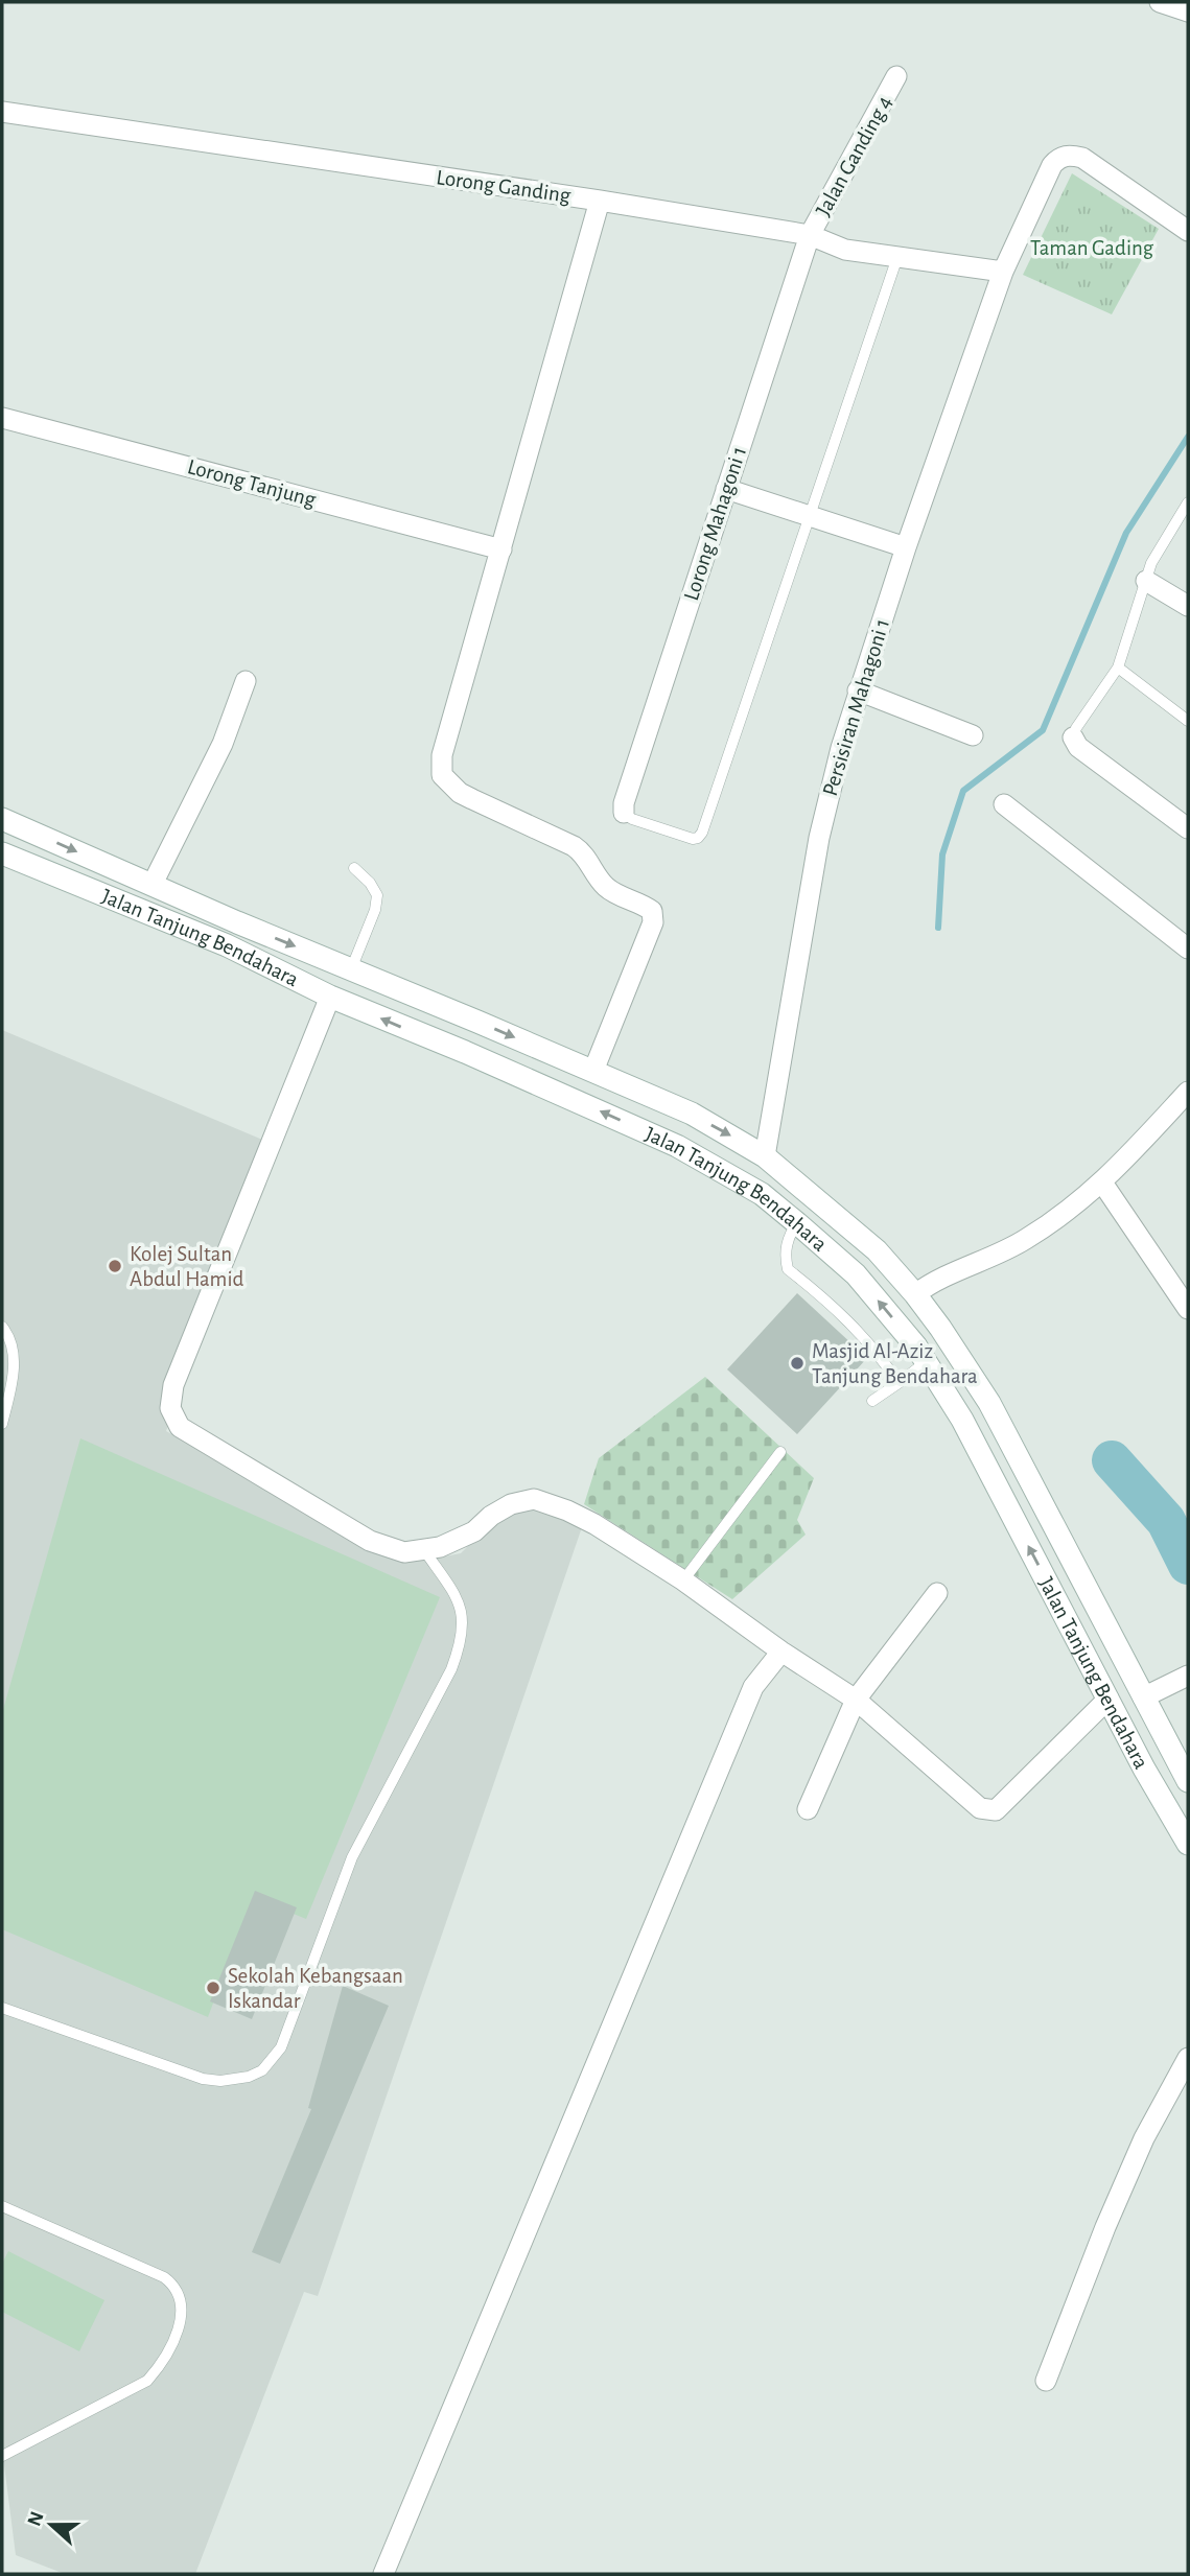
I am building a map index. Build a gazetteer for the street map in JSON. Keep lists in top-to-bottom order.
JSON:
{
  "streets": {
    "main road": ["Jalan Tanjung Bendahara"],
    "street": [
      "Jalan Ganding 4",
      "Lorong Ganding",
      "Lorong Tanjung",
      "Lorong Mahagoni 1",
      "Persisiran Mahagoni 1"
    ]
  },
  "crossings": [
    ["Jalan Ganding 4", "Lorong Ganding"],
    ["Jalan Ganding 4", "Lorong Mahagoni 1"],
    ["Lorong Ganding", "Lorong Mahagoni 1"],
    ["Lorong Ganding", "Persisiran Mahagoni 1"],
    ["Persisiran Mahagoni 1", "Jalan Tanjung Bendahara"]
  ],
  "parks": ["Taman Gading"],
  "places": ["Kolej Sultan Abdul Hamid", "Masjid Al-Aziz Tanjung Bendahara", "Sekolah Kebangsaan Iskandar"],
  "north": "left"
}
